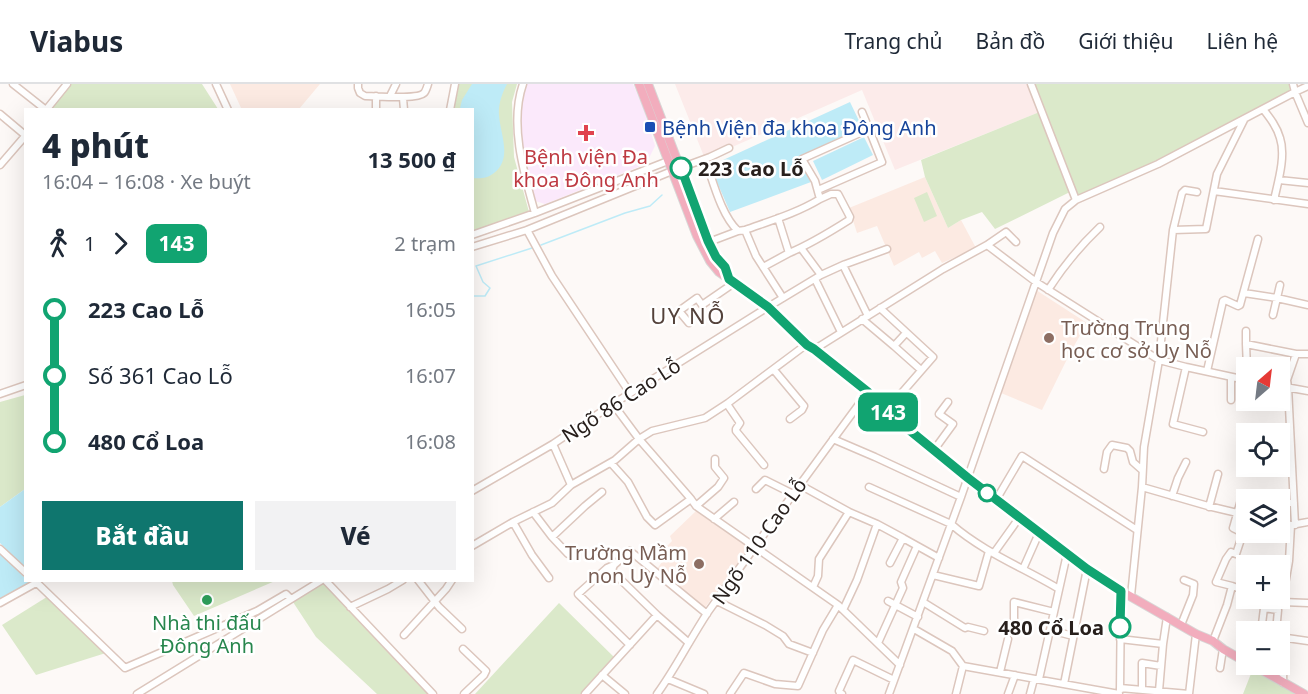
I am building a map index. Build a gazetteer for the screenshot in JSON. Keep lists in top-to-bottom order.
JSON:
{
  "streets": {
    "street": ["Ngõ 86 Cao Lỗ", "Ngõ 110 Cao Lỗ"]
  },
  "districts": ["UY NỖ"],
  "places": {
    "transit": ["Bệnh Viện đa khoa Đông Anh"],
    "health": ["Bệnh viện Đa khoa Đông Anh"],
    "other": [
      "223 Cao Lỗ",
      "Trường Trung học cơ sở Uy Nỗ",
      "Trường Mầm non Uy Nỗ",
      "Nhà thi đấu Đông Anh",
      "480 Cổ Loa"
    ]
  },
  "lines": ["bus line 143"],
  "north": "top right",
  "page": {
    "header": "Viabus",
    "nav": [
      "Trang chủ",
      "Bản đồ",
      "Giới thiệu",
      "Liên hệ"
    ],
    "on_map": "143",
    "heading": ["4 phút", "16:04 – 16:08 · Xe buýt", "13 500 ₫"],
    "legs": ["1", "143", "2 trạm"],
    "list": [
      {
        "name": "223 Cao Lỗ",
        "value": "16:05"
      },
      {
        "name": "Số 361 Cao Lỗ",
        "value": "16:07"
      },
      {
        "name": "480 Cổ Loa",
        "value": "16:08"
      }
    ],
    "map_buttons": ["+", "−"],
    "buttons": ["Bắt đầu", "Vé"]
  }
}
